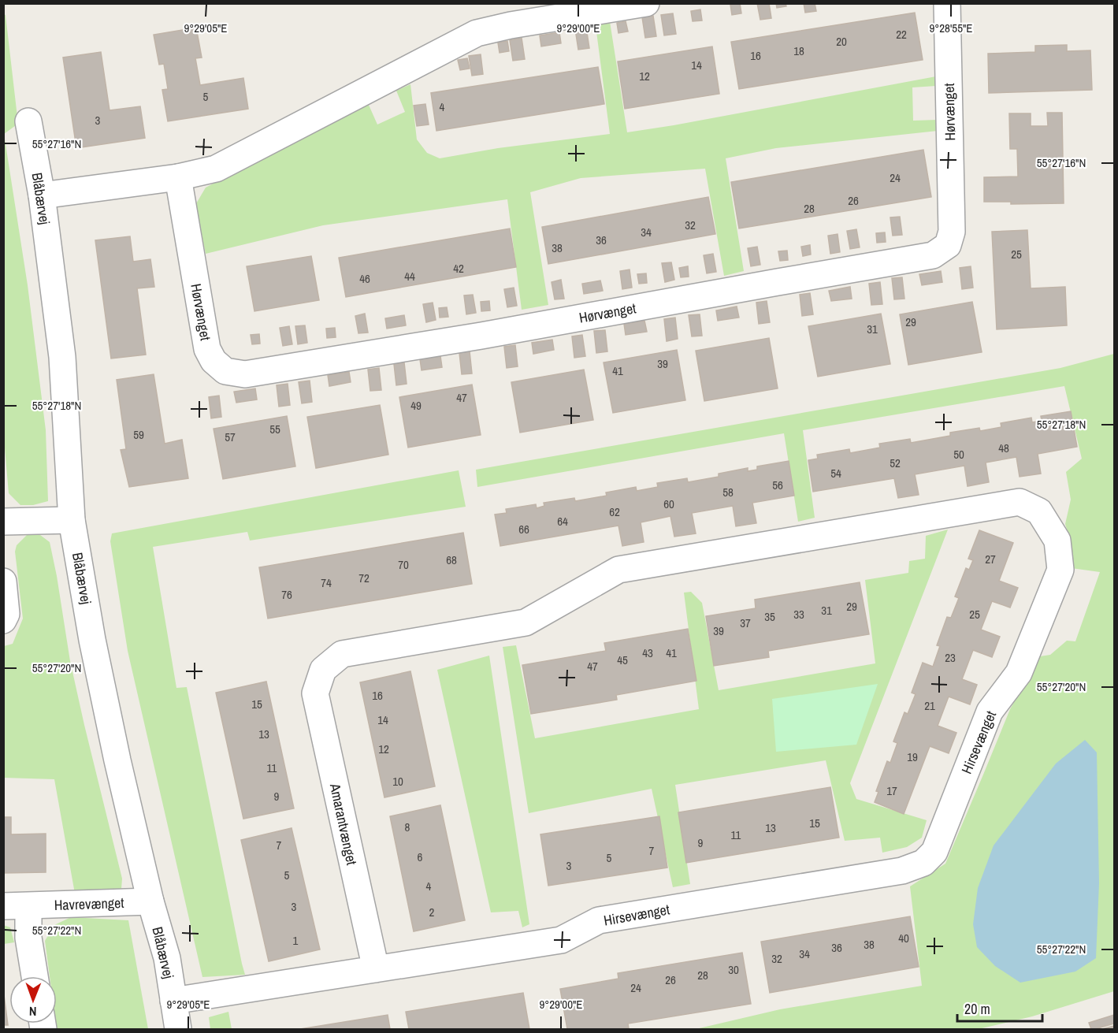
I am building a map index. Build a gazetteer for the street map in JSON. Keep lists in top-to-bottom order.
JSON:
{
  "streets": {
    "street": [
      "Hørvænget",
      "Blåbærvej",
      "Hirsevænget",
      "Amarantvænget",
      "Havrevænget"
    ]
  },
  "crossings": [
    ["Blåbærvej", "Hirsevænget"],
    ["Blåbærvej", "Havrevænget"],
    ["Hirsevænget", "Amarantvænget"]
  ],
  "house_numbers": [
    "22",
    "20",
    "18",
    "16",
    "14",
    "12",
    "5",
    "4",
    "3",
    "24",
    "26",
    "28",
    "32",
    "34",
    "36",
    "38",
    "25",
    "42",
    "44",
    "46",
    "29",
    "31",
    "39",
    "41",
    "47",
    "49",
    "55",
    "59",
    "57",
    "48",
    "50",
    "52",
    "54",
    "56",
    "58",
    "60",
    "62",
    "64",
    "66",
    "27",
    "68",
    "70",
    "72",
    "74",
    "76",
    "29",
    "31",
    "33",
    "25",
    "35",
    "37",
    "39",
    "43",
    "41",
    "23",
    "45",
    "47",
    "16",
    "15",
    "21",
    "14",
    "13",
    "12",
    "19",
    "11",
    "10",
    "17",
    "9",
    "15",
    "8",
    "13",
    "11",
    "9",
    "7",
    "7",
    "6",
    "5",
    "3",
    "5",
    "4",
    "3",
    "2",
    "40",
    "1",
    "38",
    "36",
    "34",
    "32",
    "30",
    "28",
    "26",
    "24"
  ],
  "scale_bar": "20 m",
  "north": "bottom",
  "coordinates": [
    "9°29'05\"E",
    "9°29'00\"E",
    "9°28'55\"E",
    "55°27'16\"N",
    "55°27'18\"N",
    "55°27'20\"N",
    "55°27'22\"N"
  ]
}
